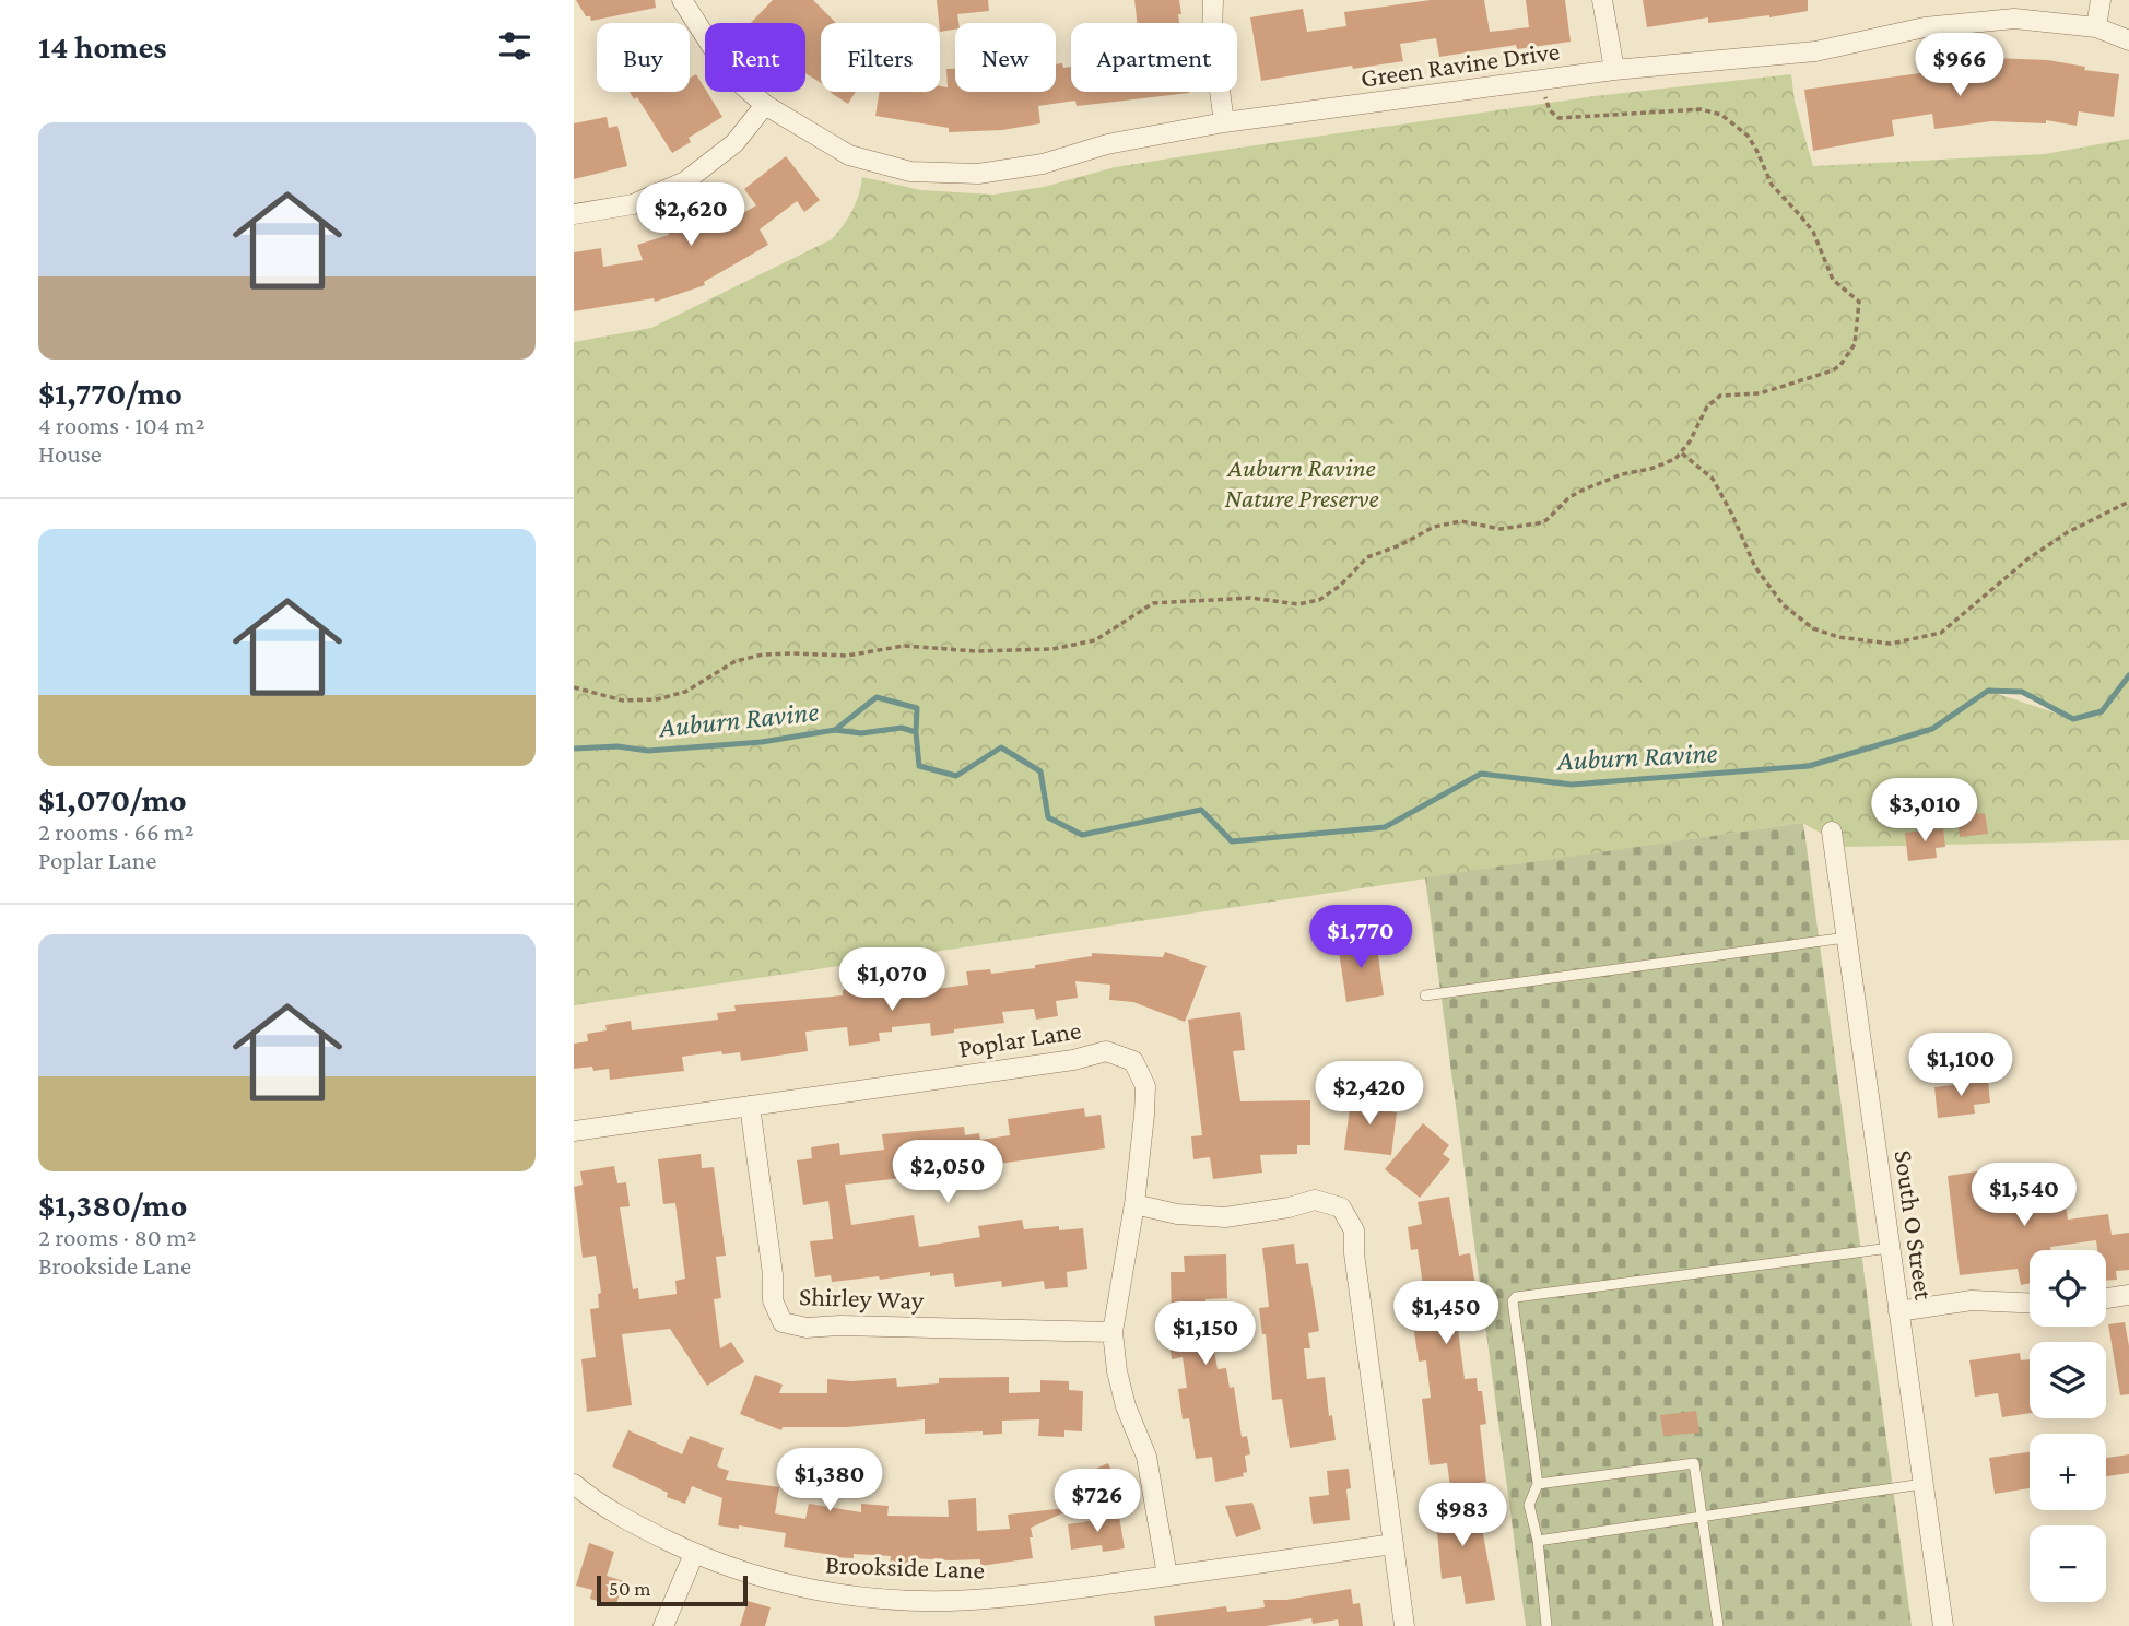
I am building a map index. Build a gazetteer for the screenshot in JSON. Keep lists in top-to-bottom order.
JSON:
{
  "streets": {
    "street": [
      "Green Ravine Drive",
      "Poplar Lane",
      "South O Street",
      "Shirley Way",
      "Brookside Lane"
    ]
  },
  "crossings": [
    ["Poplar Lane", "Shirley Way"],
    ["Poplar Lane", "Brookside Lane"]
  ],
  "water": ["Auburn Ravine"],
  "parks": ["Auburn Ravine Nature Preserve"],
  "scale_bar": "50 m",
  "page": {
    "heading": "14 homes",
    "chip": [
      "Buy",
      "Rent",
      "Filters",
      "New",
      "Apartment"
    ],
    "price": [
      "$966",
      "$2,620",
      "$3,010",
      "$1,770",
      "$1,070",
      "$1,100",
      "$2,420",
      "$2,050",
      "$1,540",
      "$1,450",
      "$1,150",
      "$1,380",
      "$726",
      "$983"
    ],
    "list": [
      {
        "name": "$1,770/mo",
        "note": "4 rooms · 104 m² · House"
      },
      {
        "name": "$1,070/mo",
        "note": "2 rooms · 66 m² · Poplar Lane"
      },
      {
        "name": "$1,380/mo",
        "note": "2 rooms · 80 m² · Brookside Lane"
      }
    ],
    "map_buttons": ["+", "−"],
    "scale": "50 m"
  }
}
